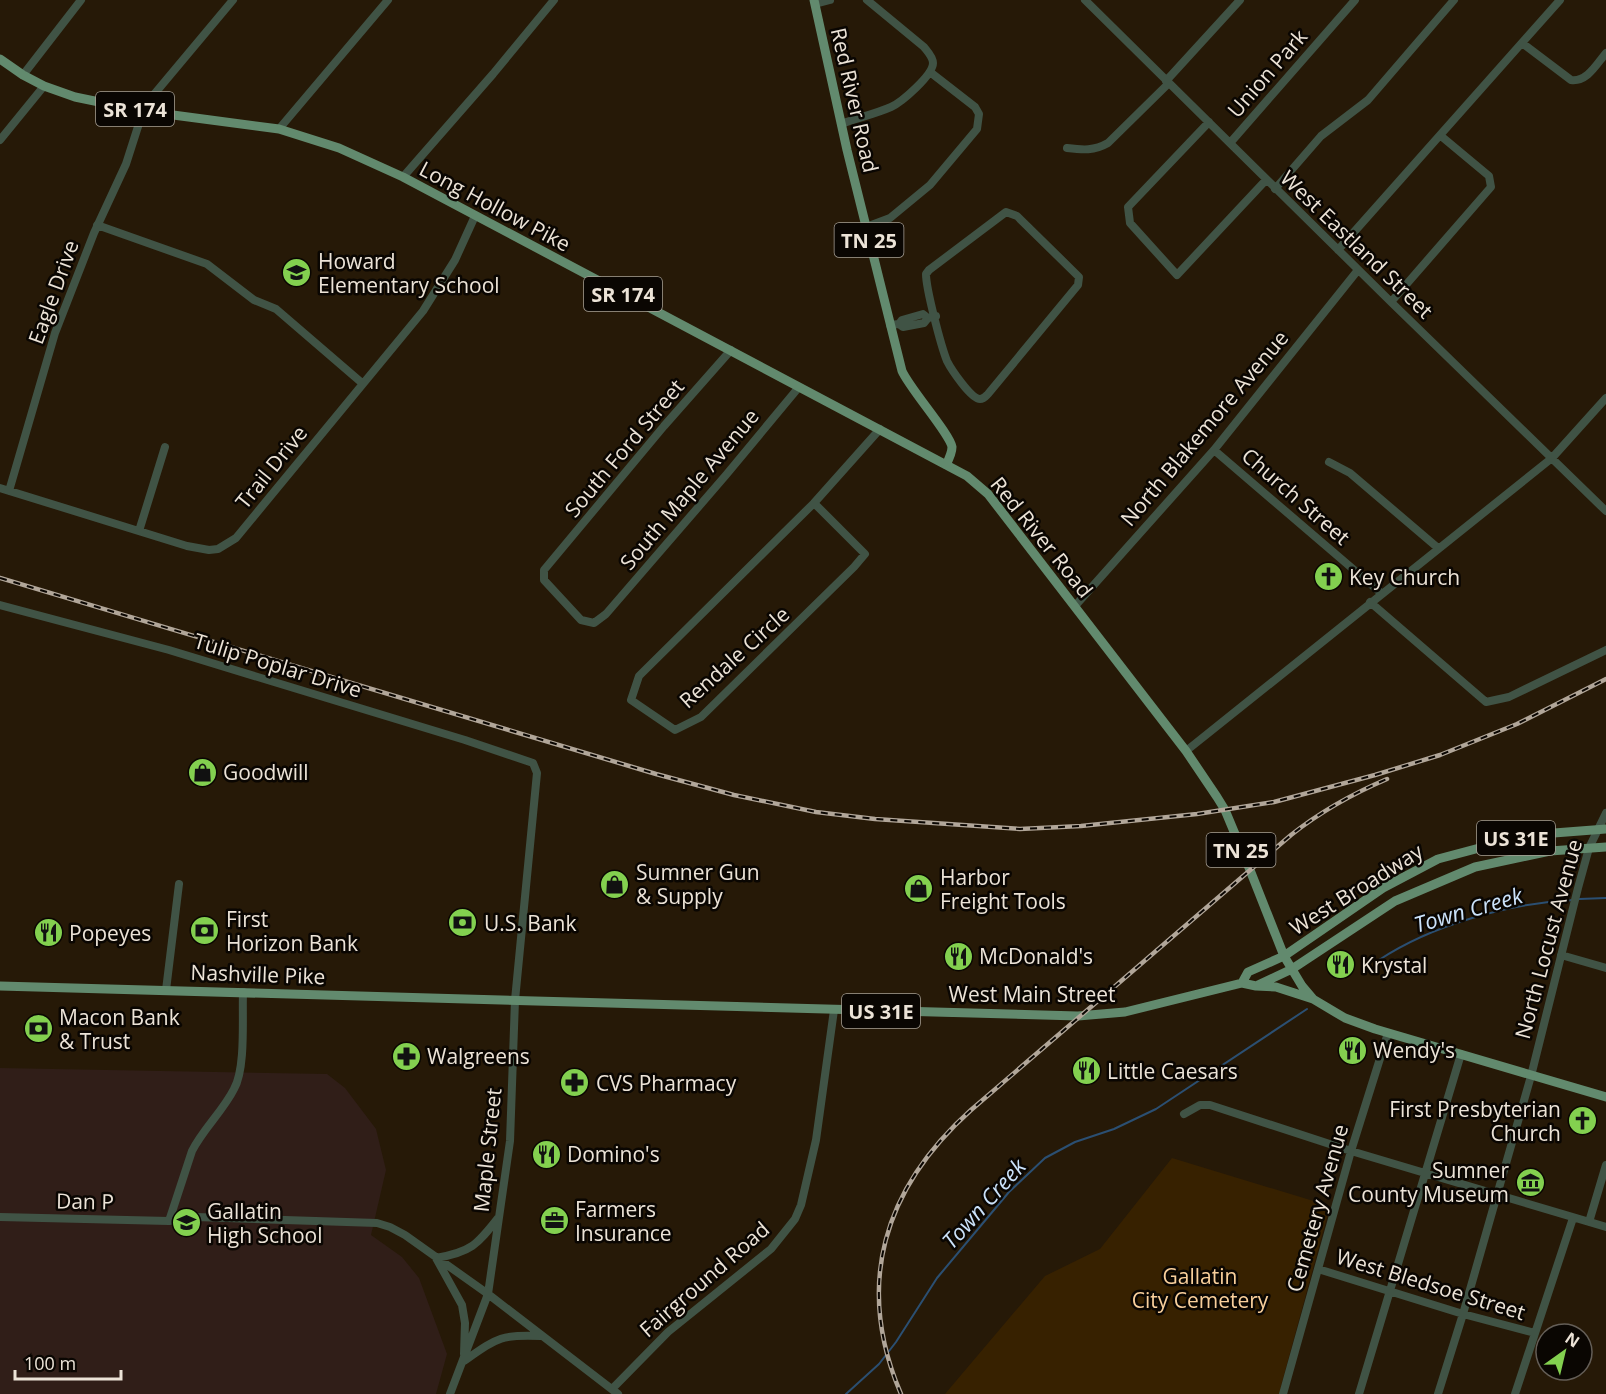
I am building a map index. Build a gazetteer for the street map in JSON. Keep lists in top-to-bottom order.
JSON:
{
  "streets": {
    "main road": [
      "Red River Road",
      "SR 174",
      "Long Hollow Pike",
      "TN 25",
      "US 31E",
      "West Broadway",
      "Nashville Pike",
      "West Main Street"
    ],
    "street": [
      "Union Park",
      "West Eastland Street",
      "Eagle Drive",
      "North Blakemore Avenue",
      "South Ford Street",
      "Trail Drive",
      "South Maple Avenue",
      "Church Street",
      "Rendale Circle",
      "Tulip Poplar Drive",
      "North Locust Avenue",
      "Maple Street",
      "Dan P",
      "Cemetery Avenue",
      "Fairground Road",
      "West Bledsoe Street"
    ]
  },
  "crossings": [
    ["Union Park", "West Eastland Street"],
    ["Red River Road", "Long Hollow Pike"],
    ["Red River Road", "TN 25"],
    ["Red River Road", "North Blakemore Avenue"],
    ["Red River Road", "US 31E"],
    ["Red River Road", "West Broadway"],
    ["Red River Road", "West Main Street"],
    ["Long Hollow Pike", "Eagle Drive"],
    ["Long Hollow Pike", "South Ford Street"],
    ["Long Hollow Pike", "Trail Drive"],
    ["Long Hollow Pike", "South Maple Avenue"],
    ["Long Hollow Pike", "Rendale Circle"],
    ["TN 25", "North Locust Avenue"],
    ["TN 25", "West Main Street"],
    ["TN 25", "Cemetery Avenue"],
    ["West Eastland Street", "North Blakemore Avenue"],
    ["Eagle Drive", "Trail Drive"],
    ["North Blakemore Avenue", "Church Street"],
    ["South Ford Street", "South Maple Avenue"],
    ["Tulip Poplar Drive", "Maple Street"],
    ["US 31E", "West Broadway"],
    ["US 31E", "North Locust Avenue"],
    ["West Broadway", "North Locust Avenue"],
    ["West Broadway", "West Main Street"],
    ["North Locust Avenue", "West Bledsoe Street"],
    ["Nashville Pike", "West Main Street"],
    ["Nashville Pike", "Maple Street"],
    ["West Main Street", "Maple Street"],
    ["West Main Street", "Fairground Road"],
    ["Maple Street", "Dan P"],
    ["Cemetery Avenue", "West Bledsoe Street"]
  ],
  "water": ["Town Creek"],
  "parks": ["Gallatin City Cemetery"],
  "places": {
    "school or university": ["Howard Elementary School", "Gallatin High School"],
    "church": ["Key Church", "First Presbyterian Church"],
    "shop": ["Goodwill", "Sumner Gun & Supply", "Harbor Freight Tools"],
    "bank": ["U.S. Bank", "First Horizon Bank", "Macon Bank & Trust"],
    "restaurant": [
      "Popeyes",
      "McDonald's",
      "Krystal",
      "Wendy's",
      "Little Caesars",
      "Domino's"
    ],
    "pharmacy": ["Walgreens", "CVS Pharmacy"],
    "museum": ["Sumner County Museum"],
    "office": ["Farmers Insurance"]
  },
  "scale_bar": "100 m",
  "north": "top right"
}
